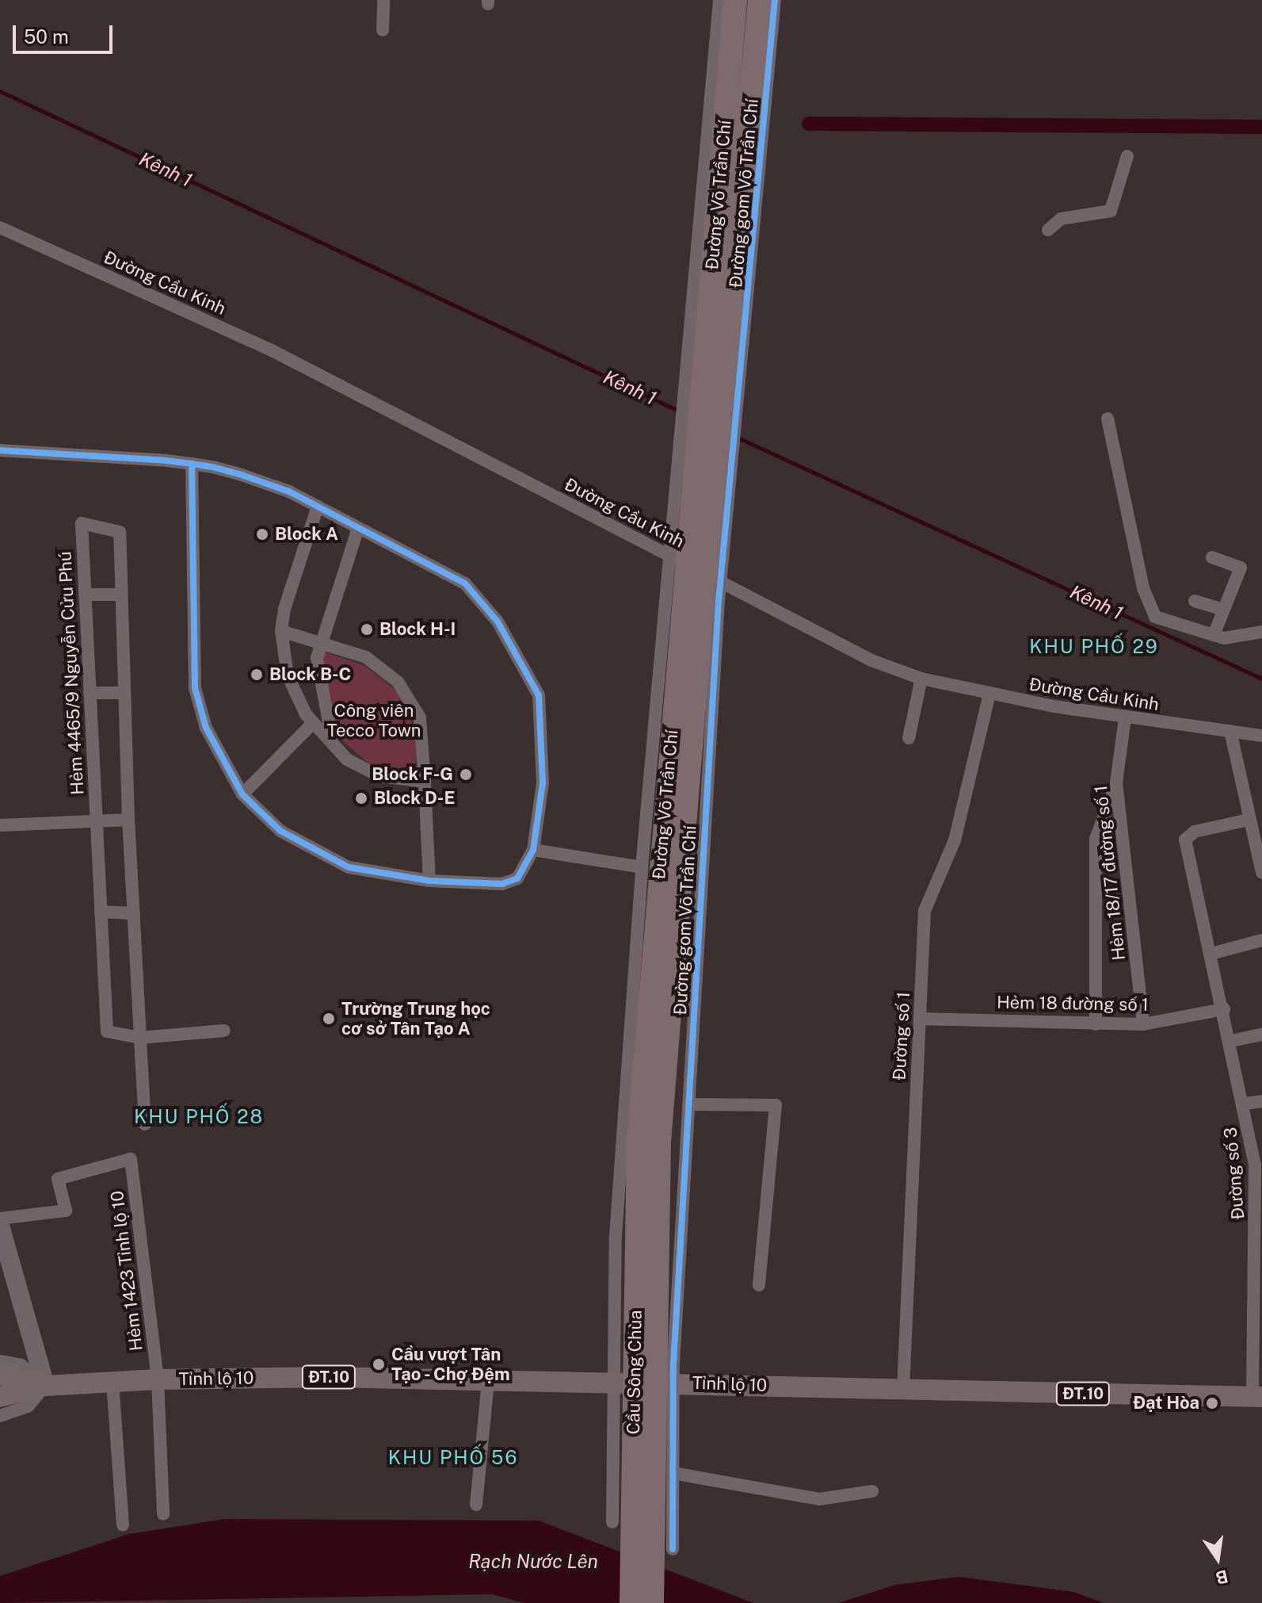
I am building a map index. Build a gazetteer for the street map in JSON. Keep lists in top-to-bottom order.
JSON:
{
  "streets": {
    "highway": ["Đường Võ Trần Chí", "Cầu Sông Chùa"],
    "main road": ["ĐT.10", "Tỉnh lộ 10"],
    "street": [
      "Đường gom Võ Trần Chí",
      "Đường Cầu Kinh",
      "Hẻm 4465/9 Nguyễn Cửu Phú",
      "Hẻm 18/17 đường số 1",
      "Hẻm 18 đường số 1",
      "Đường số 1",
      "Đường số 3",
      "Hẻm 1423 Tỉnh lộ 10"
    ]
  },
  "crossings": [
    ["Đường gom Võ Trần Chí", "Đường Võ Trần Chí"],
    ["Đường gom Võ Trần Chí", "Đường Cầu Kinh"],
    ["Đường gom Võ Trần Chí", "Tỉnh lộ 10"],
    ["Đường Võ Trần Chí", "Đường Cầu Kinh"],
    ["Đường Võ Trần Chí", "Cầu Sông Chùa"],
    ["Đường Cầu Kinh", "Hẻm 18/17 đường số 1"],
    ["Đường Cầu Kinh", "Đường số 1"],
    ["Hẻm 18/17 đường số 1", "Hẻm 18 đường số 1"],
    ["Hẻm 18 đường số 1", "Đường số 1"],
    ["Hẻm 18 đường số 1", "Đường số 3"],
    ["Đường số 1", "Tỉnh lộ 10"],
    ["Đường số 3", "Tỉnh lộ 10"],
    ["Hẻm 1423 Tỉnh lộ 10", "Tỉnh lộ 10"]
  ],
  "districts": ["KHU PHỐ 29", "KHU PHỐ 28", "KHU PHỐ 56"],
  "water": ["Kênh 1", "Rạch Nước Lên"],
  "parks": ["Công viên Tecco Town"],
  "places": [
    "Block A",
    "Block H-I",
    "Block B-C",
    "Block F-G",
    "Block D-E",
    "Trường Trung học cơ sở Tân Tạo A",
    "Cầu vượt Tân Tạo - Chợ Đệm",
    "Đạt Hòa"
  ],
  "scale_bar": "50 m",
  "north": "bottom"
}
